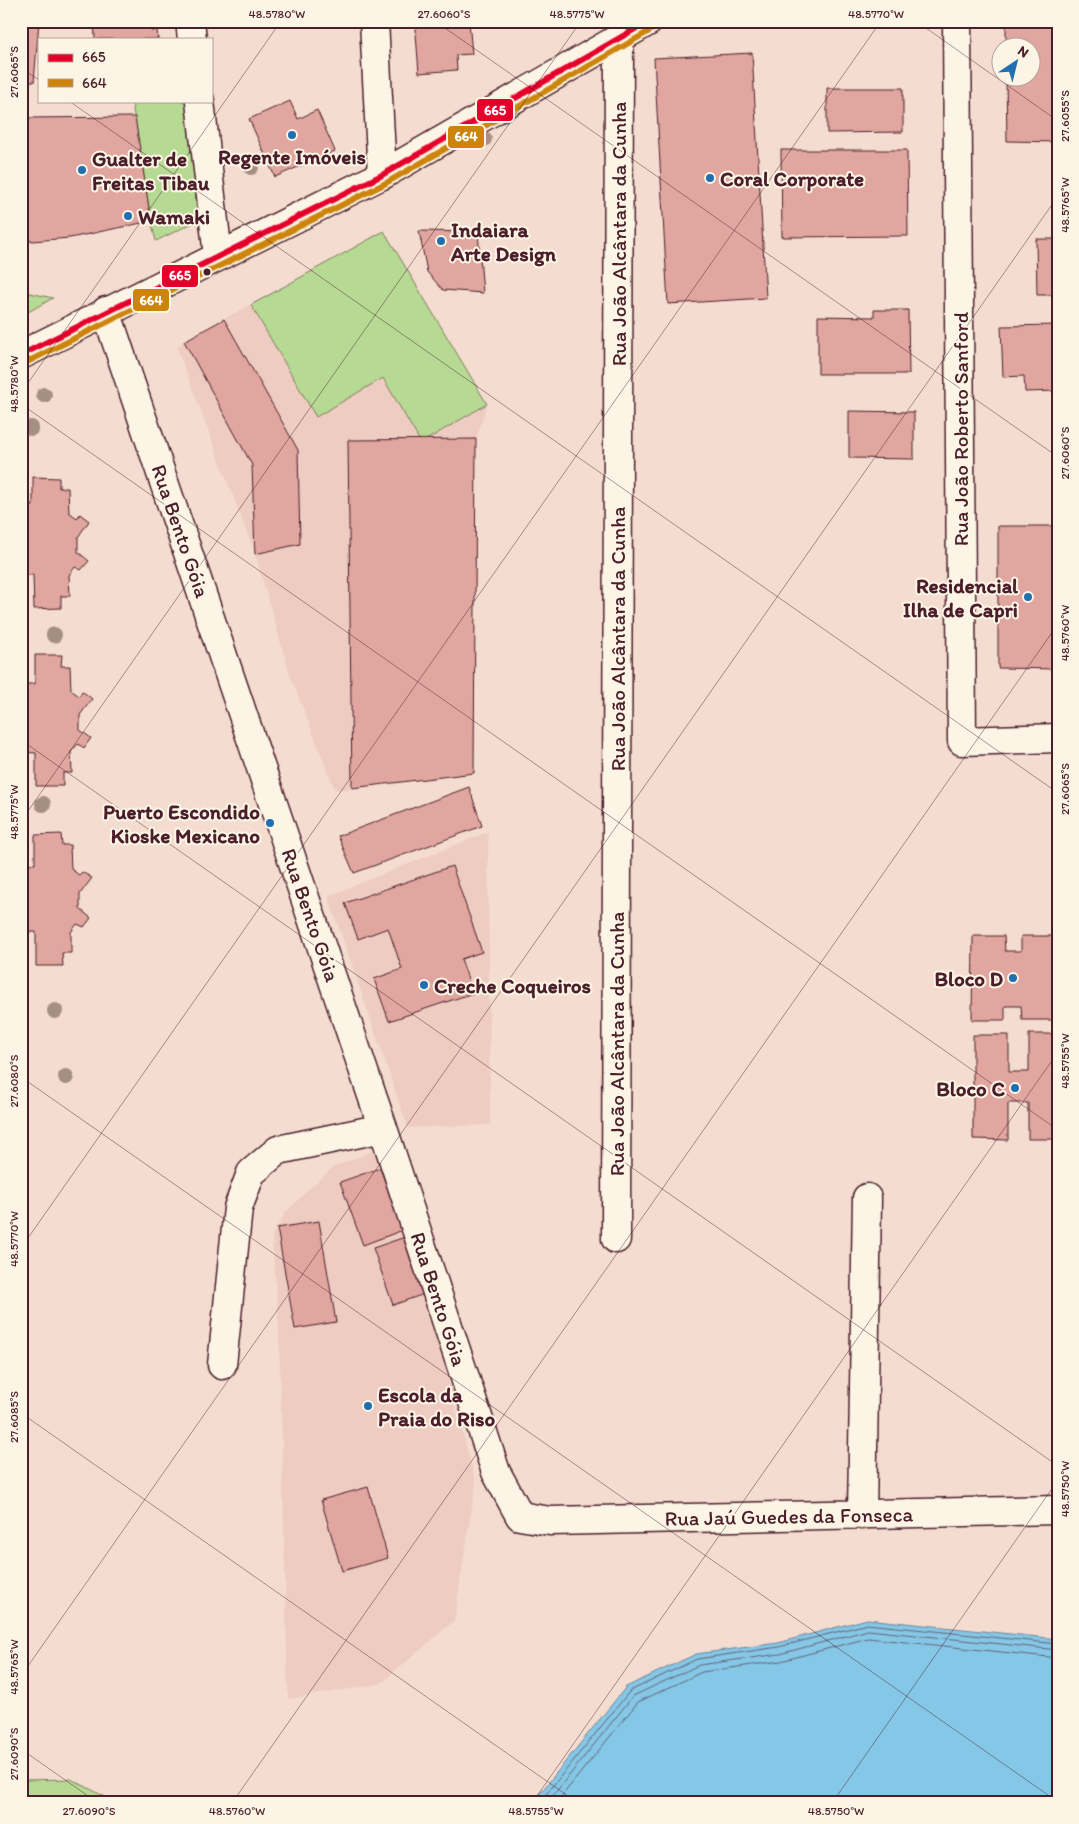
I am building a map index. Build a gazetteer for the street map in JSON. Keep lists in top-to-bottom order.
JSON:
{
  "streets": {
    "street": [
      "Rua João Alcântara da Cunha",
      "Rua João Roberto Sanford",
      "Rua Bento Góia",
      "Rua Jaú Guedes da Fonseca"
    ]
  },
  "crossings": [
    ["Rua Bento Góia", "Rua Jaú Guedes da Fonseca"]
  ],
  "places": [
    "Regente Imóveis",
    "Gualter de Freitas Tibau",
    "Coral Corporate",
    "Wamaki",
    "Indaiara Arte Design",
    "Residencial Ilha de Capri",
    "Puerto Escondido Kioske Mexicano",
    "Bloco D",
    "Creche Coqueiros",
    "Bloco C",
    "Escola da Praia do Riso"
  ],
  "lines": ["transit line 665", "transit line 664"],
  "legend": ["665", "664"],
  "north": "top right",
  "coordinates": [
    "48.5780°W",
    "27.6060°S",
    "48.5775°W",
    "48.5770°W",
    "27.6065°S",
    "27.6055°S",
    "48.5765°W",
    "48.5760°W",
    "48.5755°W",
    "27.6080°S",
    "27.6085°S",
    "48.5750°W",
    "27.6090°S"
  ]
}
